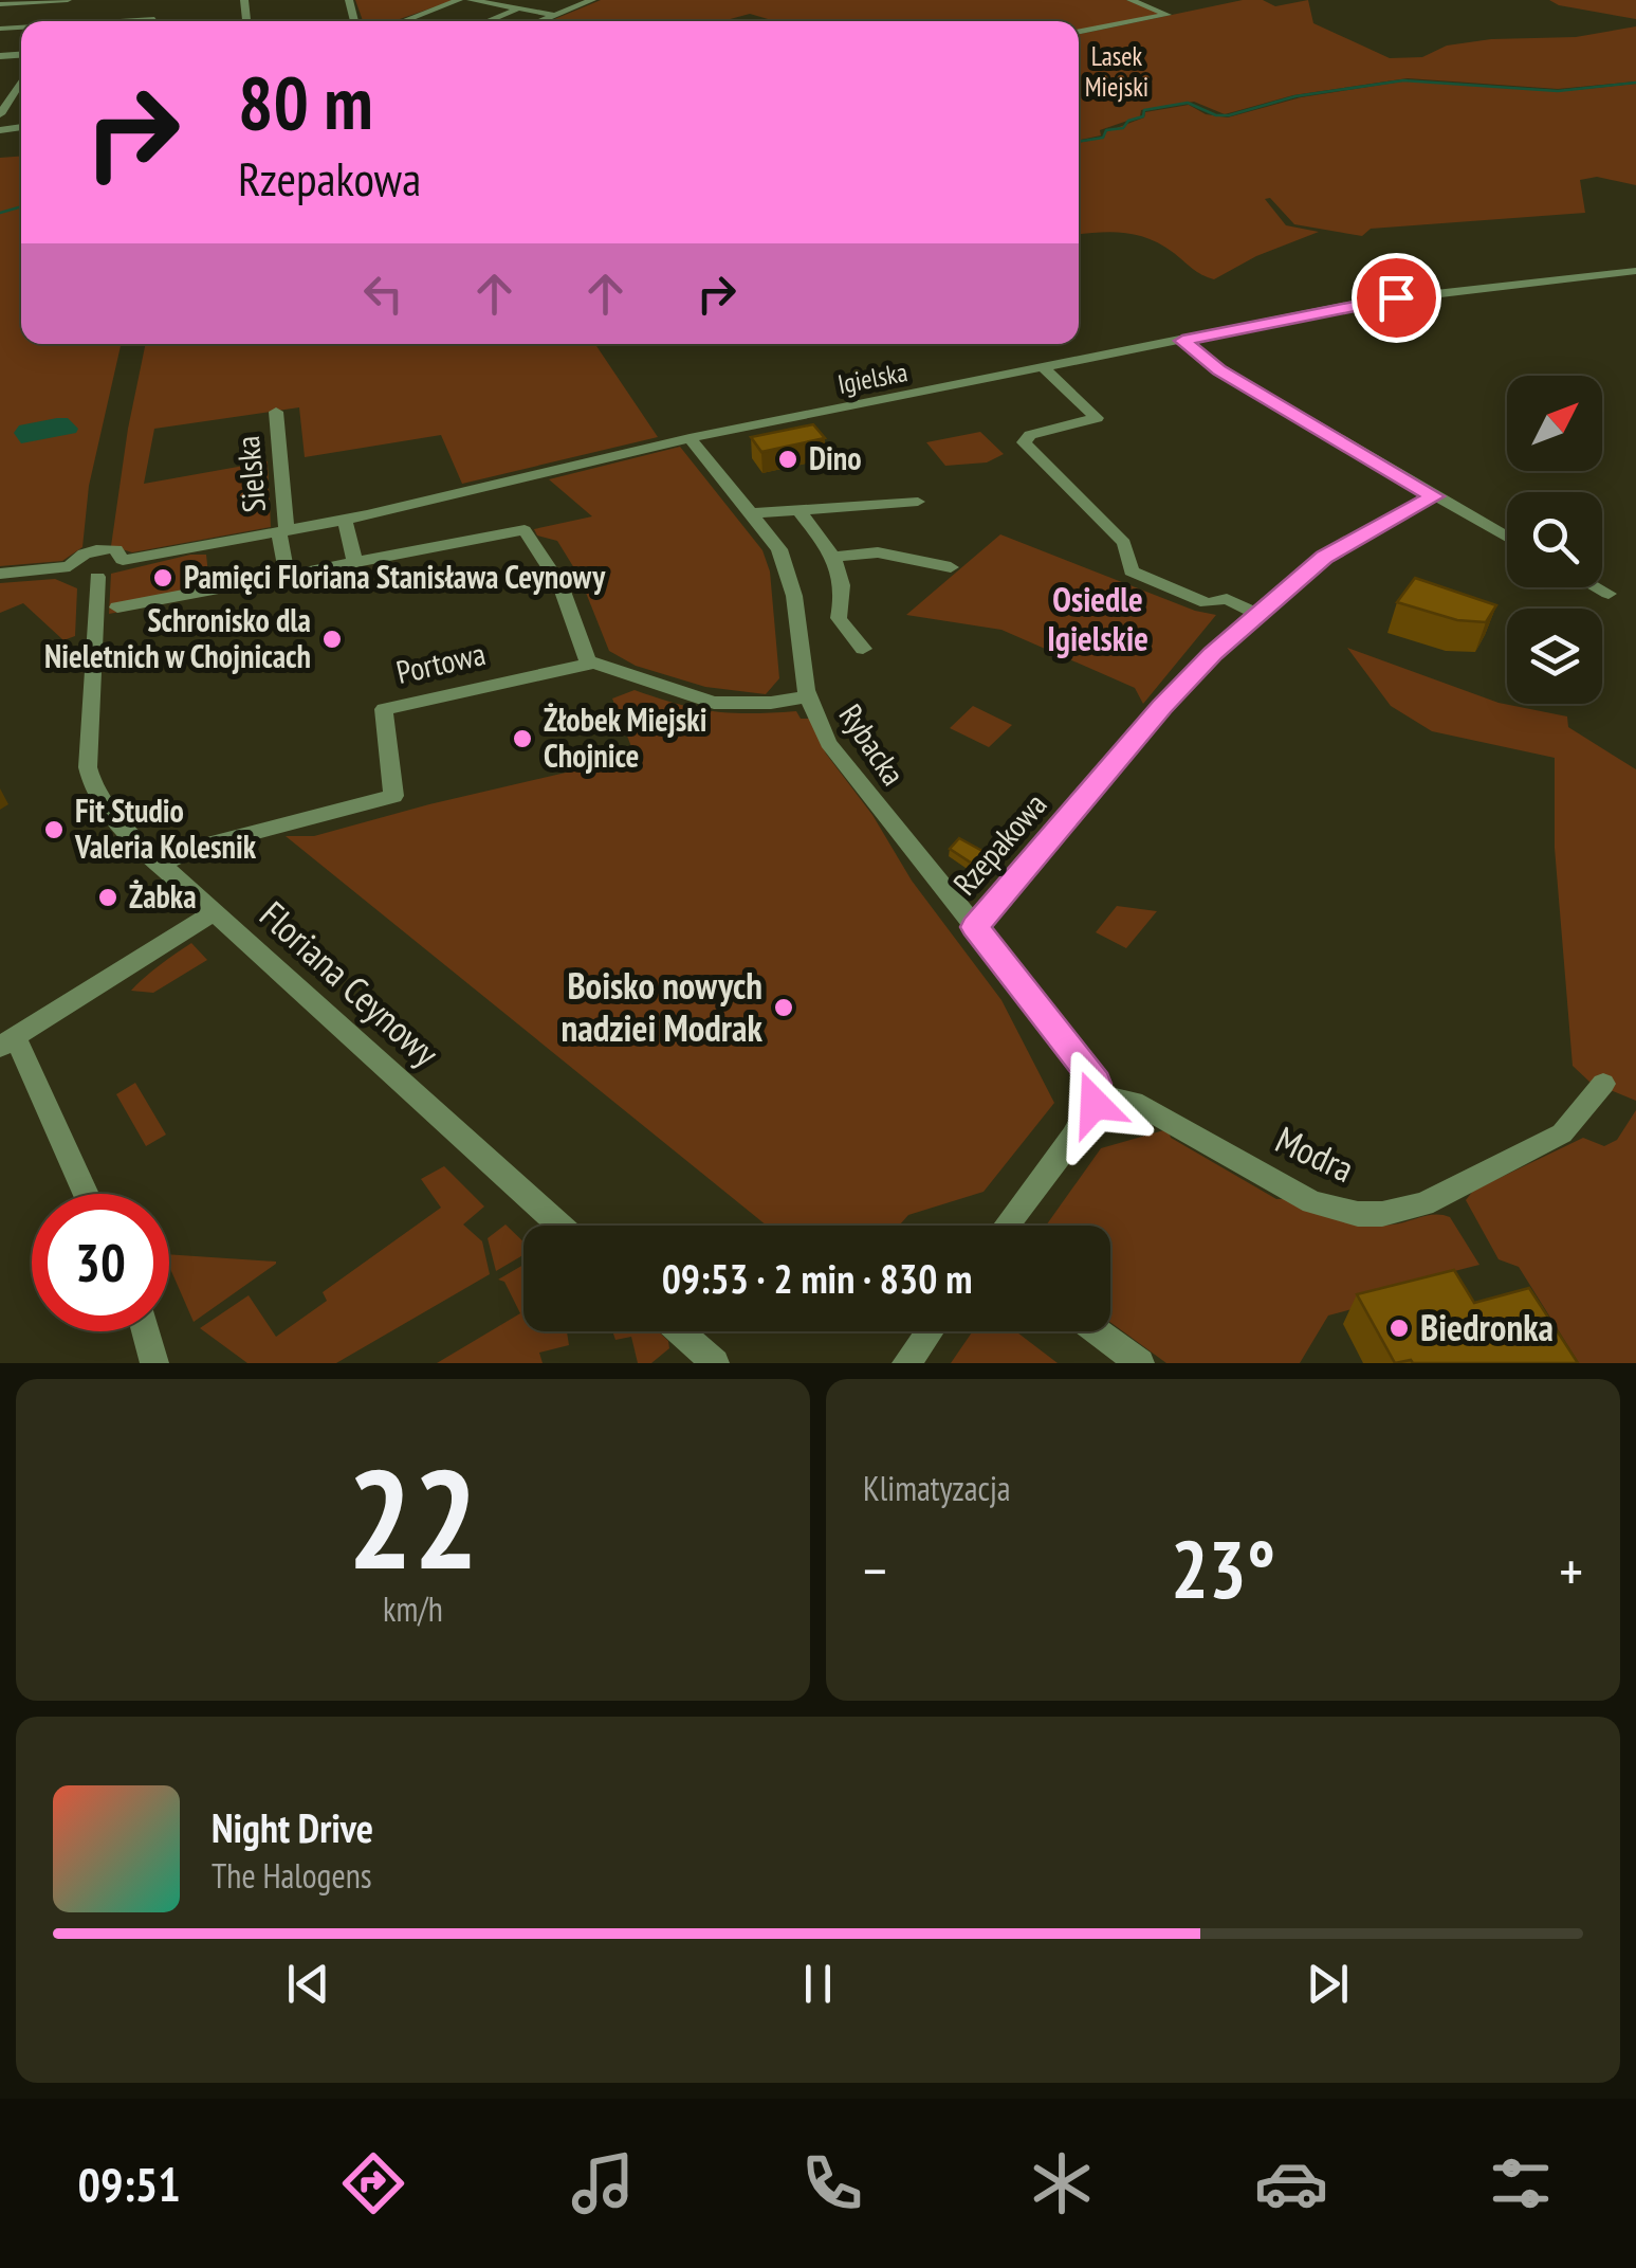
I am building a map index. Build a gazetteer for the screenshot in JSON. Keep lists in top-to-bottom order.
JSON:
{
  "streets": {
    "street": [
      "Igielska",
      "Sielska",
      "Portowa",
      "Rybacka",
      "Rzepakowa",
      "Floriana Ceynowy",
      "Modra"
    ]
  },
  "crossings": [
    ["Igielska", "Sielska"],
    ["Igielska", "Rybacka"],
    ["Portowa", "Floriana Ceynowy"],
    ["Rybacka", "Rzepakowa"],
    ["Rzepakowa", "Modra"]
  ],
  "districts": ["Osiedle Igielskie"],
  "parks": ["Lasek Miejski"],
  "places": [
    "Dino",
    "Pamięci Floriana Stanisława Ceynowy",
    "Schronisko dla Nieletnich w Chojnicach",
    "Żłobek Miejski Chojnice",
    "Fit Studio Valeria Kolesnik",
    "Żabka",
    "Boisko nowych nadziei Modrak",
    "Biedronka"
  ],
  "north": "top right",
  "page": {
    "turn": ["80 m", "Rzepakowa"],
    "limit": "30",
    "trip": "09:53 · 2 min · 830 m",
    "tile": [
      ["22", "km/h"],
      "Klimatyzacja"
    ],
    "heat": ["−", "23°", "+"],
    "song": ["Night Drive", "The Halogens"],
    "tabs": "09:51"
  }
}
